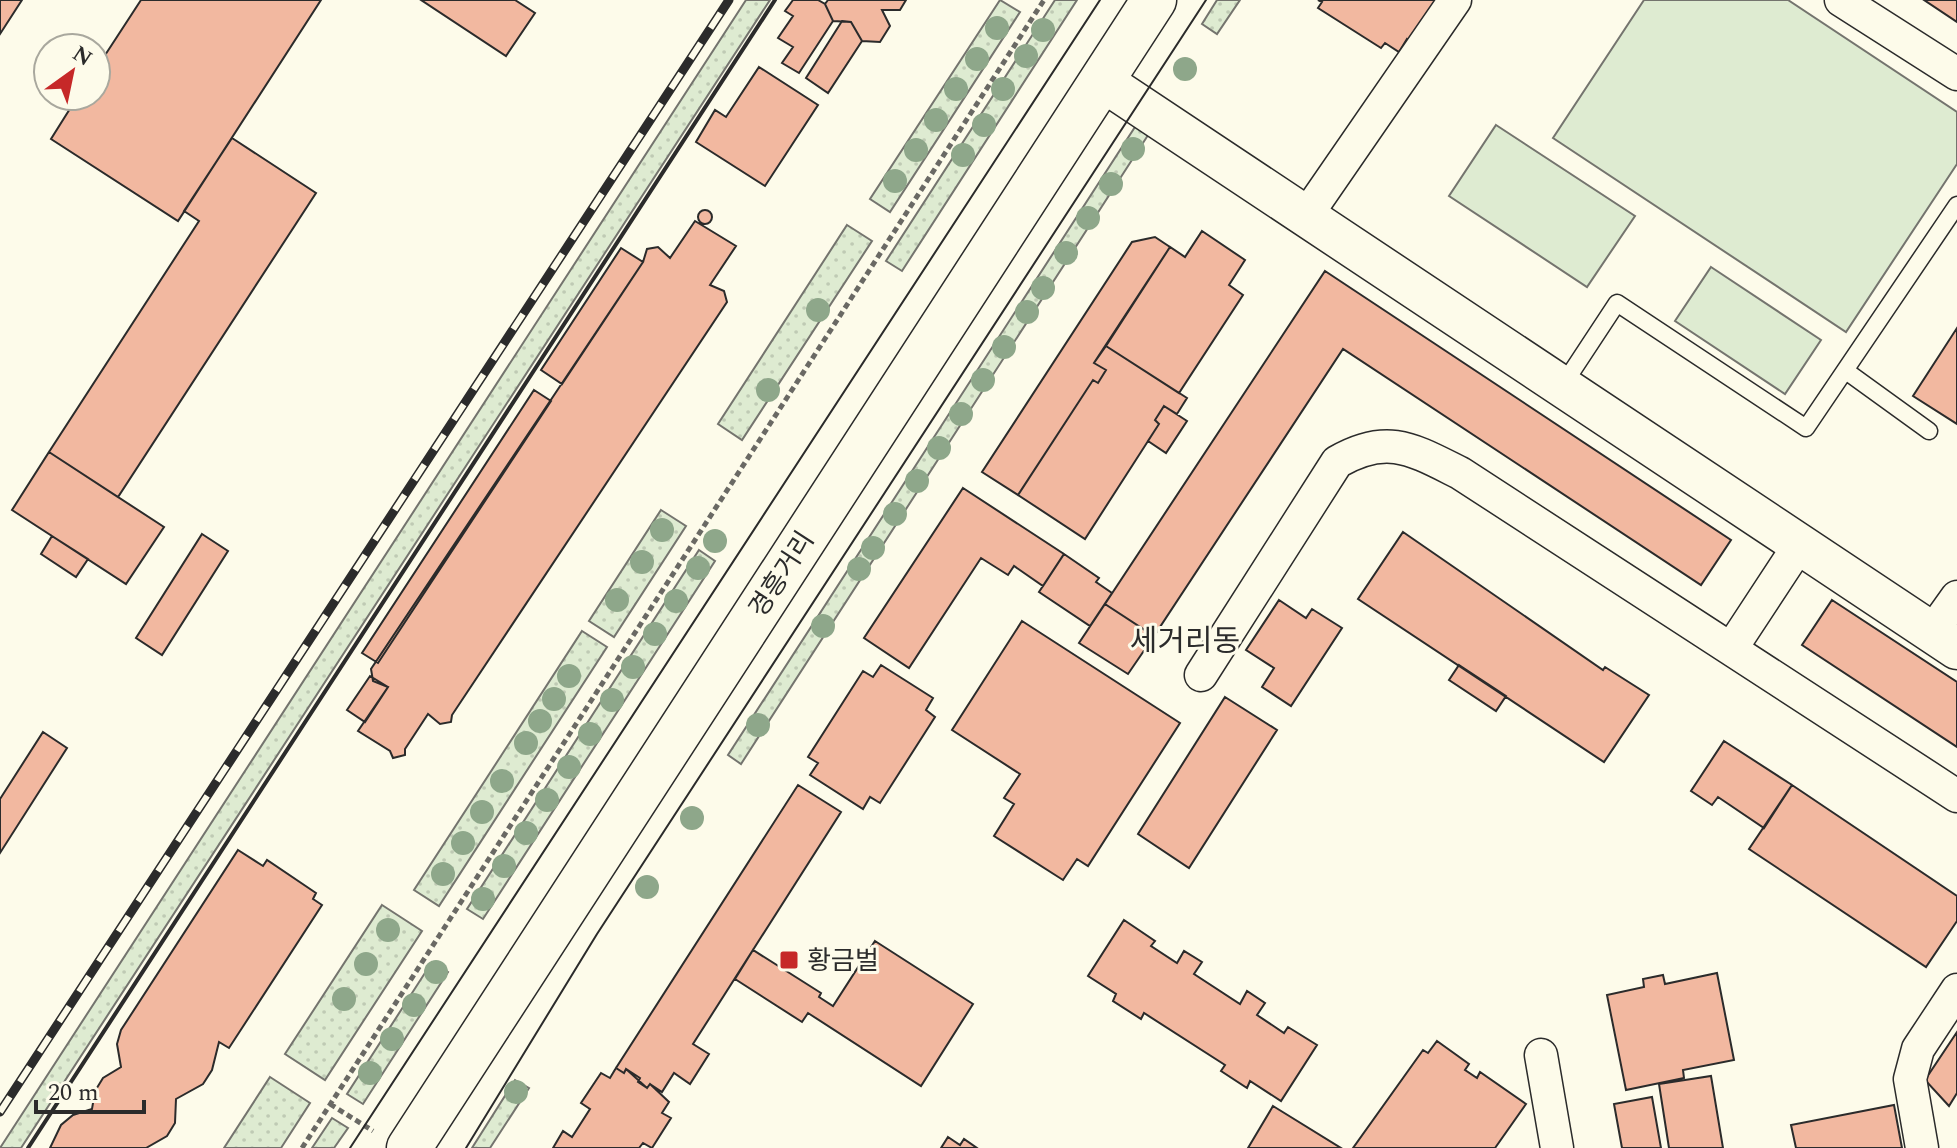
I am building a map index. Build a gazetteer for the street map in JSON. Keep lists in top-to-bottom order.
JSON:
{
  "streets": {
    "main road": ["경흥거리"]
  },
  "districts": ["세거리동"],
  "places": {
    "transit": ["황금벌"]
  },
  "scale_bar": "20 m",
  "north": "top right"
}
